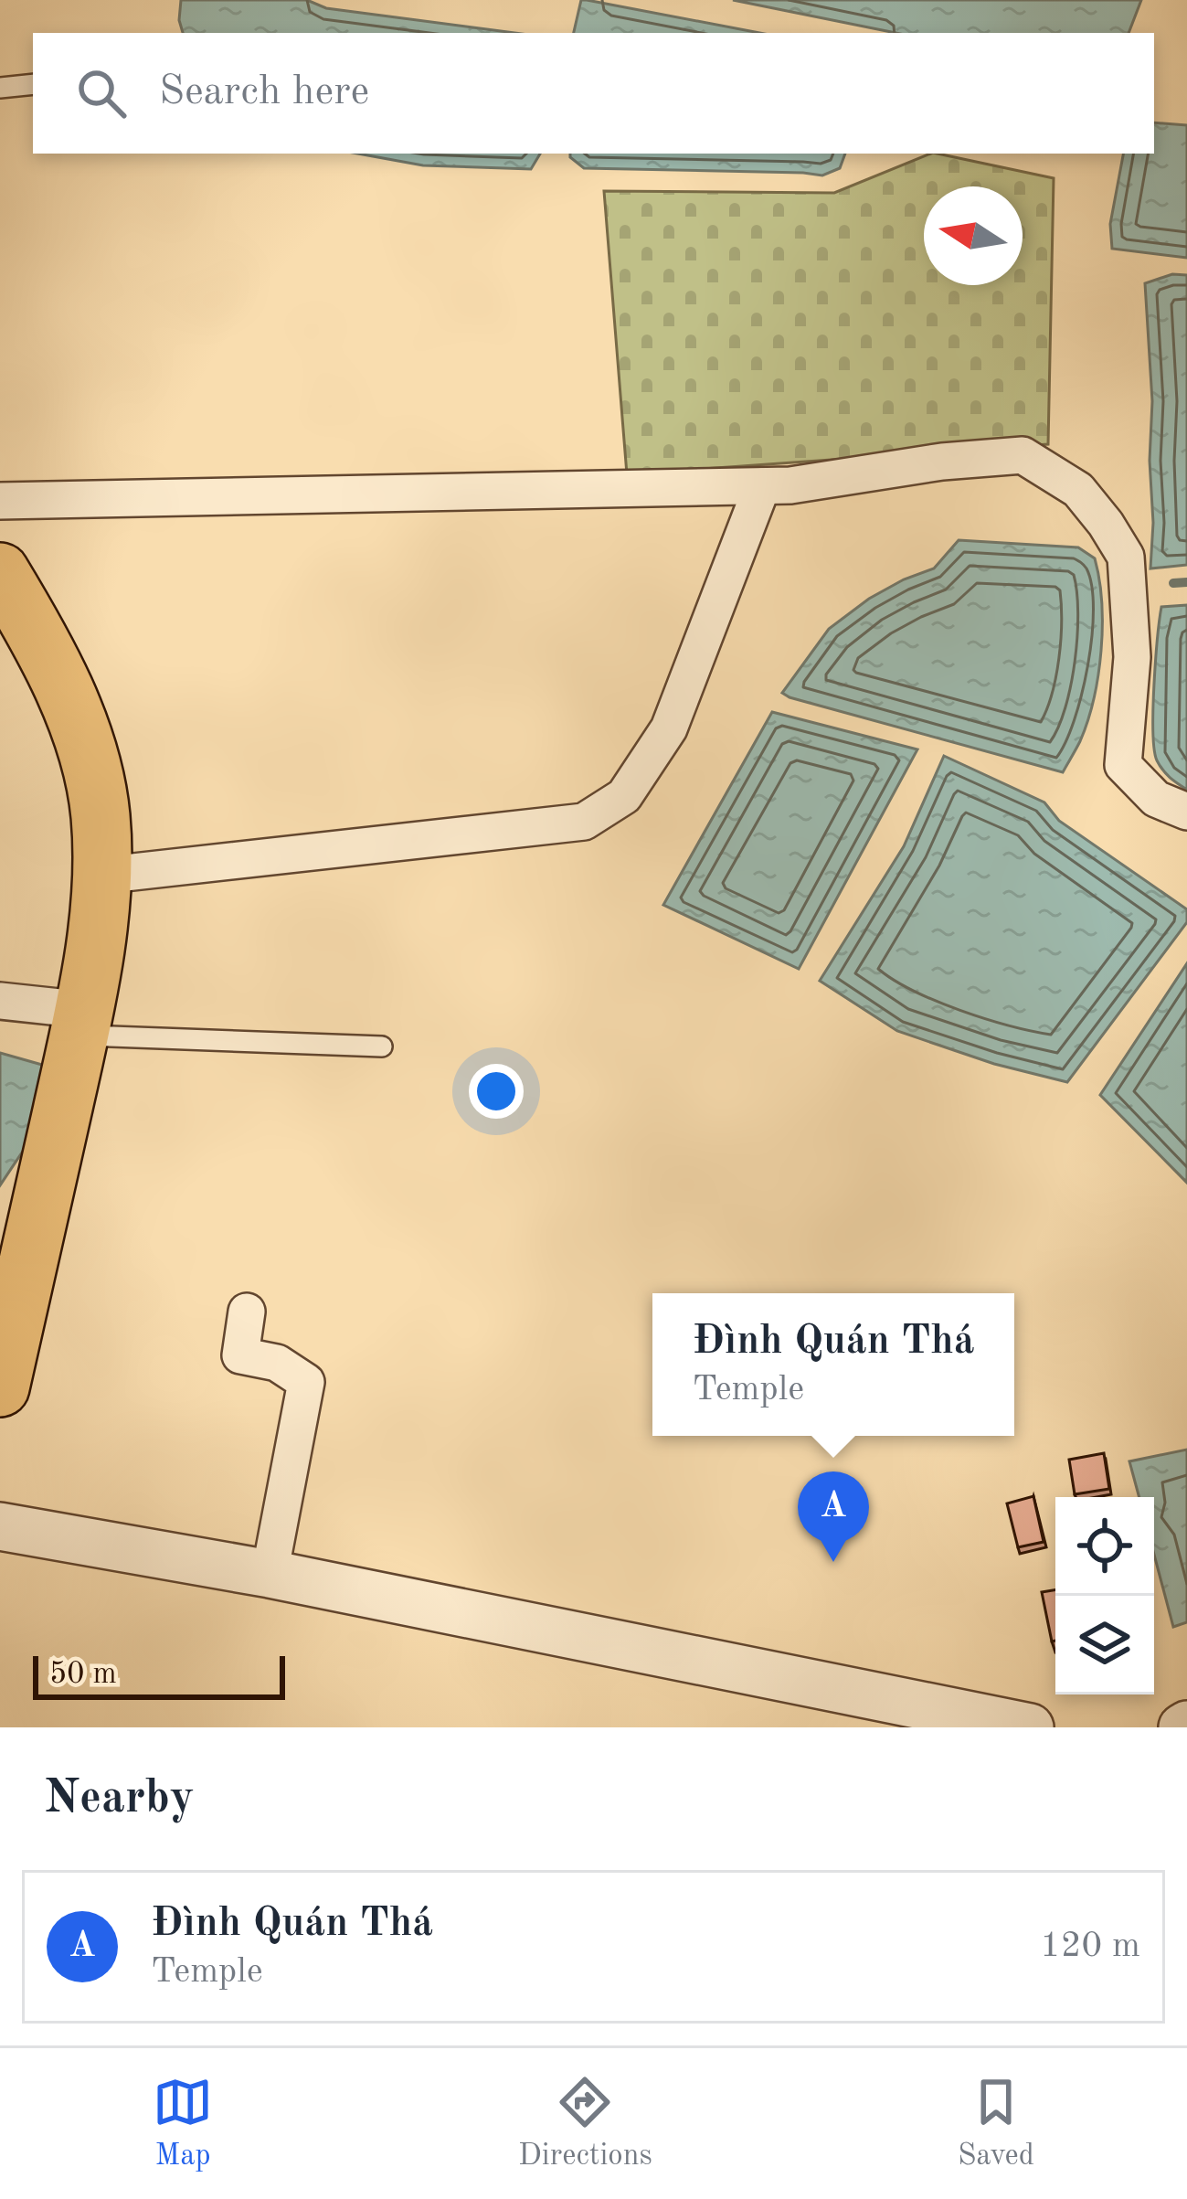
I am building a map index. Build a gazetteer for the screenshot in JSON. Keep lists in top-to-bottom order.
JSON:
{
  "scale_bar": "50 m",
  "north": "left",
  "page": {
    "search": "Search here",
    "popup": ["Đình Quán Thá", "Temple"],
    "pins": "A",
    "scale": "50 m",
    "heading": "Nearby",
    "list": [
      {
        "mark": "A",
        "name": "Đình Quán Thá",
        "note": "Temple",
        "value": "120 m"
      }
    ],
    "nav": ["Map", "Directions", "Saved"]
  }
}
